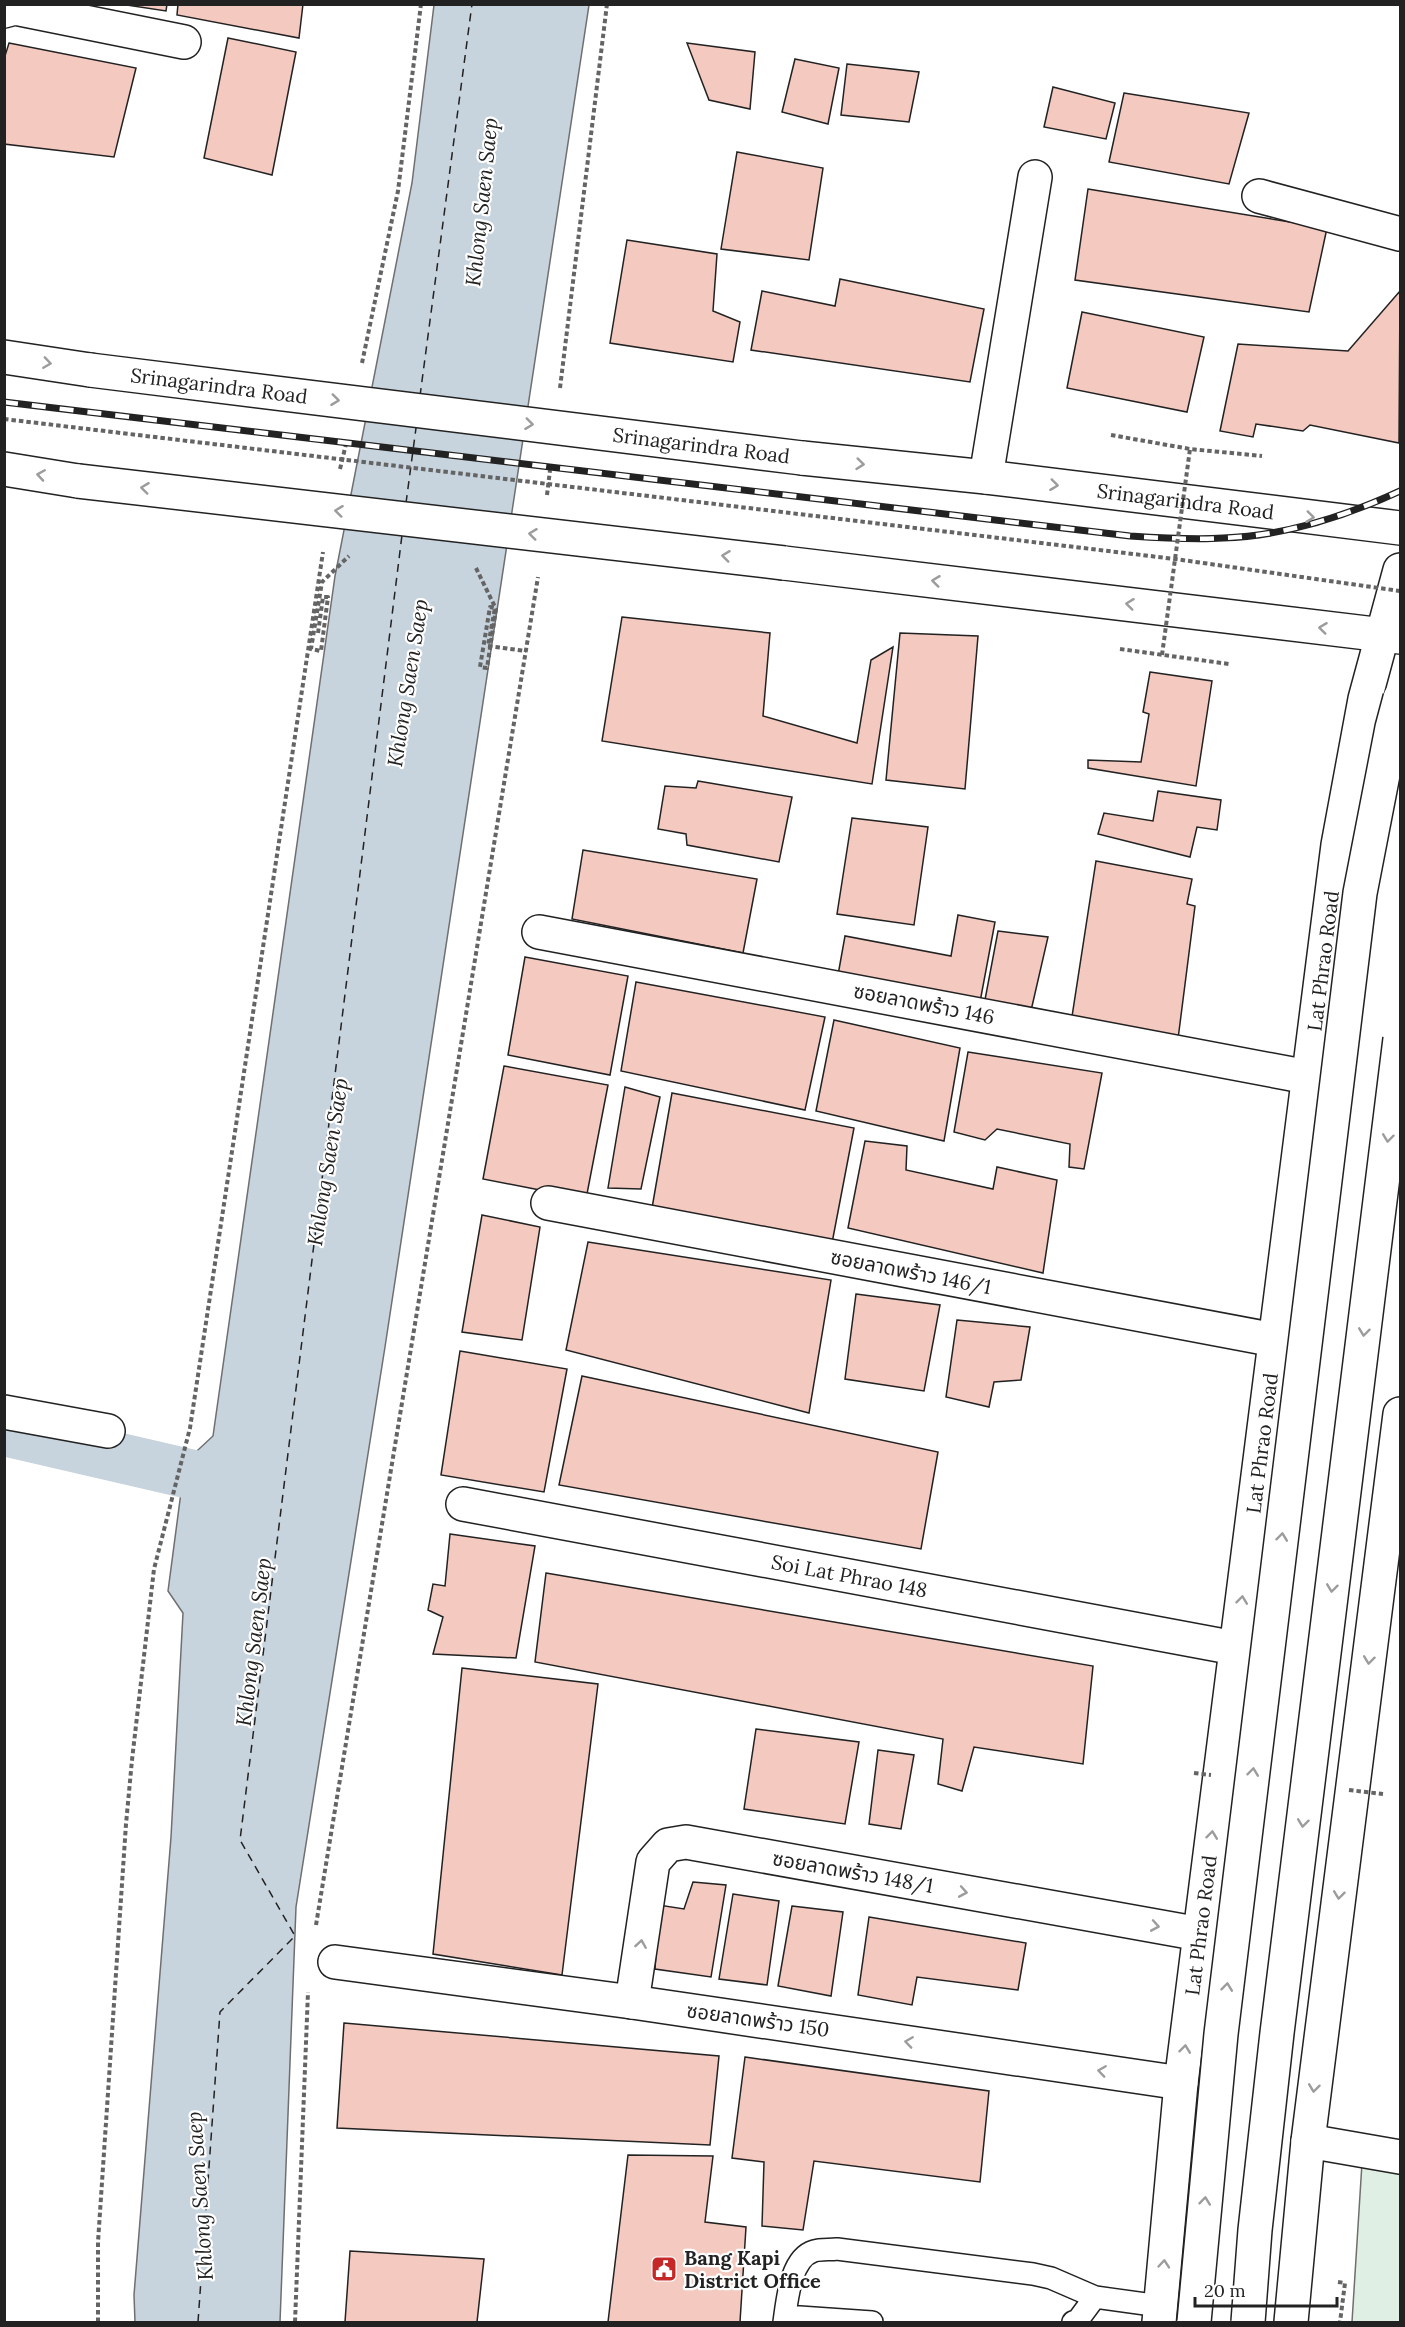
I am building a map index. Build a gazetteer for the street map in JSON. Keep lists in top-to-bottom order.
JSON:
{
  "streets": {
    "main road": [
      "Srinagarindra Road",
      "Lat Phrao Road",
      "ซอยลาดพร้าว 146",
      "ซอยลาดพร้าว 146/1",
      "Soi Lat Phrao 148",
      "ซอยลาดพร้าว 148/1",
      "ซอยลาดพร้าว 150"
    ]
  },
  "crossings": [
    ["Lat Phrao Road", "ซอยลาดพร้าว 146"],
    ["Lat Phrao Road", "ซอยลาดพร้าว 146/1"],
    ["Lat Phrao Road", "Soi Lat Phrao 148"],
    ["Lat Phrao Road", "ซอยลาดพร้าว 148/1"],
    ["Lat Phrao Road", "ซอยลาดพร้าว 150"],
    ["ซอยลาดพร้าว 148/1", "ซอยลาดพร้าว 150"]
  ],
  "one_way": ["ซอยลาดพร้าว 148/1", "ซอยลาดพร้าว 150"],
  "water": ["Khlong Saen Saep"],
  "places": {
    "public building": ["Bang Kapi District Office"]
  },
  "scale_bar": "20 m"
}
